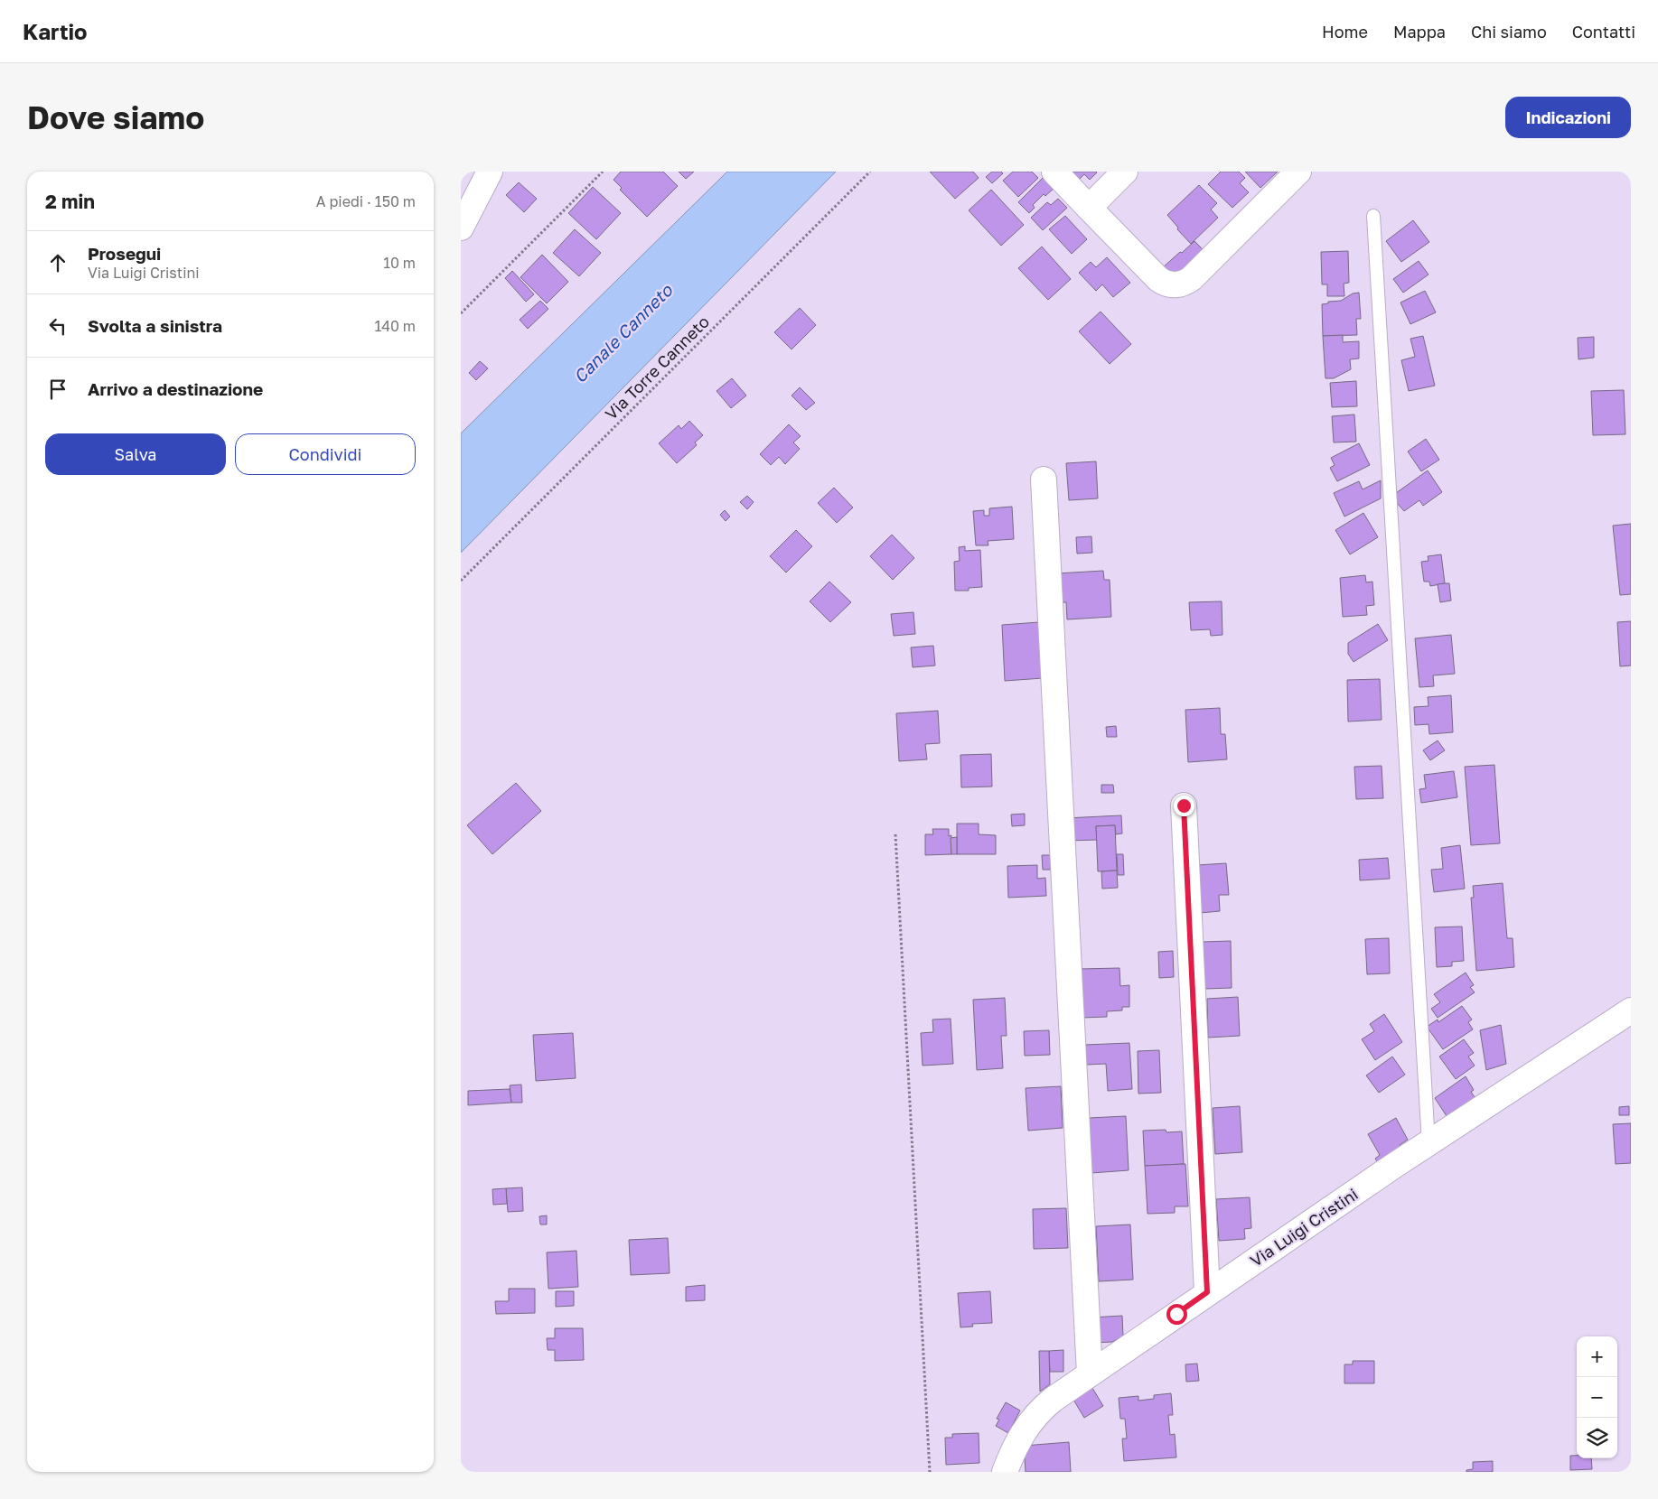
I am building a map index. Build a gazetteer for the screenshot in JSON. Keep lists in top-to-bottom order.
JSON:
{
  "streets": {
    "main road": ["Via Luigi Cristini"],
    "path": ["Via Torre Canneto"]
  },
  "water": ["Canale Canneto"],
  "page": {
    "header": "Kartio",
    "nav": [
      "Home",
      "Mappa",
      "Chi siamo",
      "Contatti"
    ],
    "buttons": [
      "Indicazioni",
      ["Salva", "Condividi"]
    ],
    "title": "Dove siamo",
    "heading": ["2 min", "A piedi · 150 m"],
    "list": [
      ["Prosegui", "Via Luigi Cristini", "10 m"],
      ["Svolta a sinistra", "140 m"],
      "Arrivo a destinazione"
    ],
    "map_buttons": ["+", "−"]
  }
}
